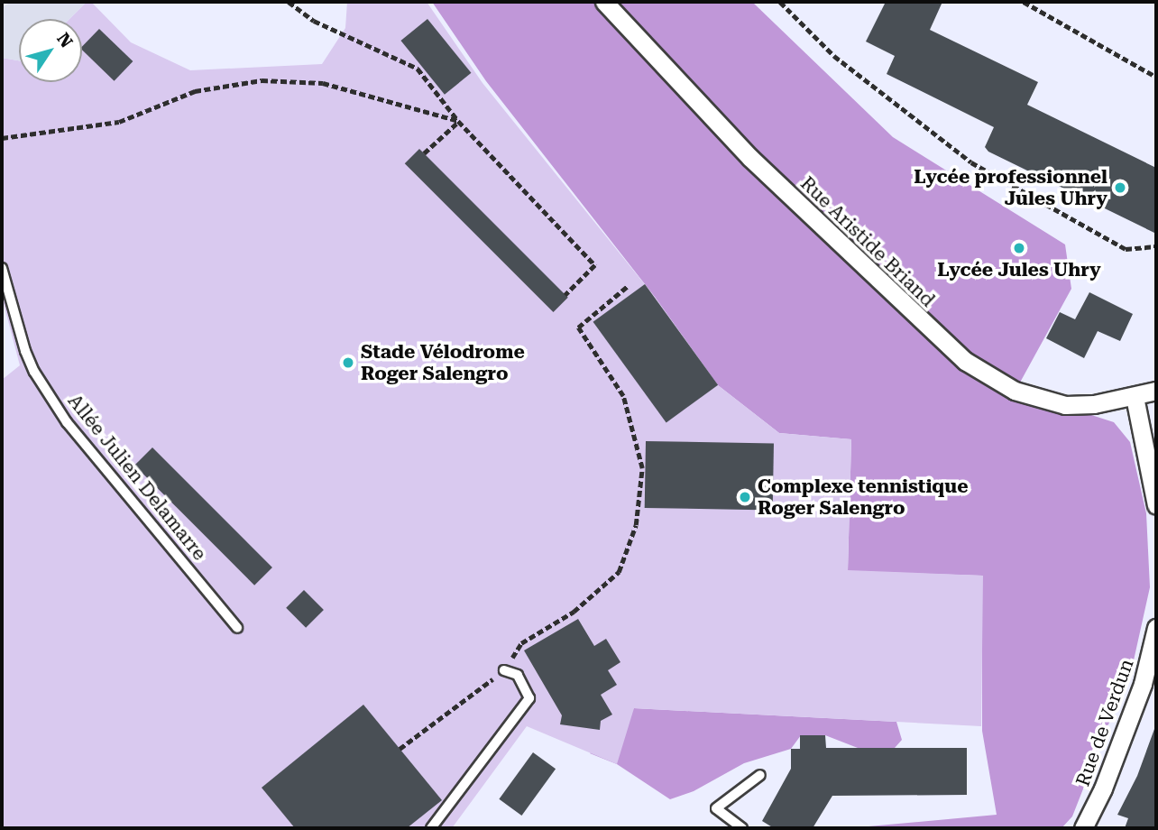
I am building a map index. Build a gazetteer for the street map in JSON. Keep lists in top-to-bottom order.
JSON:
{
  "streets": {
    "street": ["Rue Aristide Briand", "Rue de Verdun"],
    "lane": ["Allée Julien Delamarre"]
  },
  "places": [
    "Lycée professionnel Jules Uhry",
    "Lycée Jules Uhry",
    "Stade Vélodrome Roger Salengro",
    "Complexe tennistique Roger Salengro"
  ],
  "north": "top right"
}
